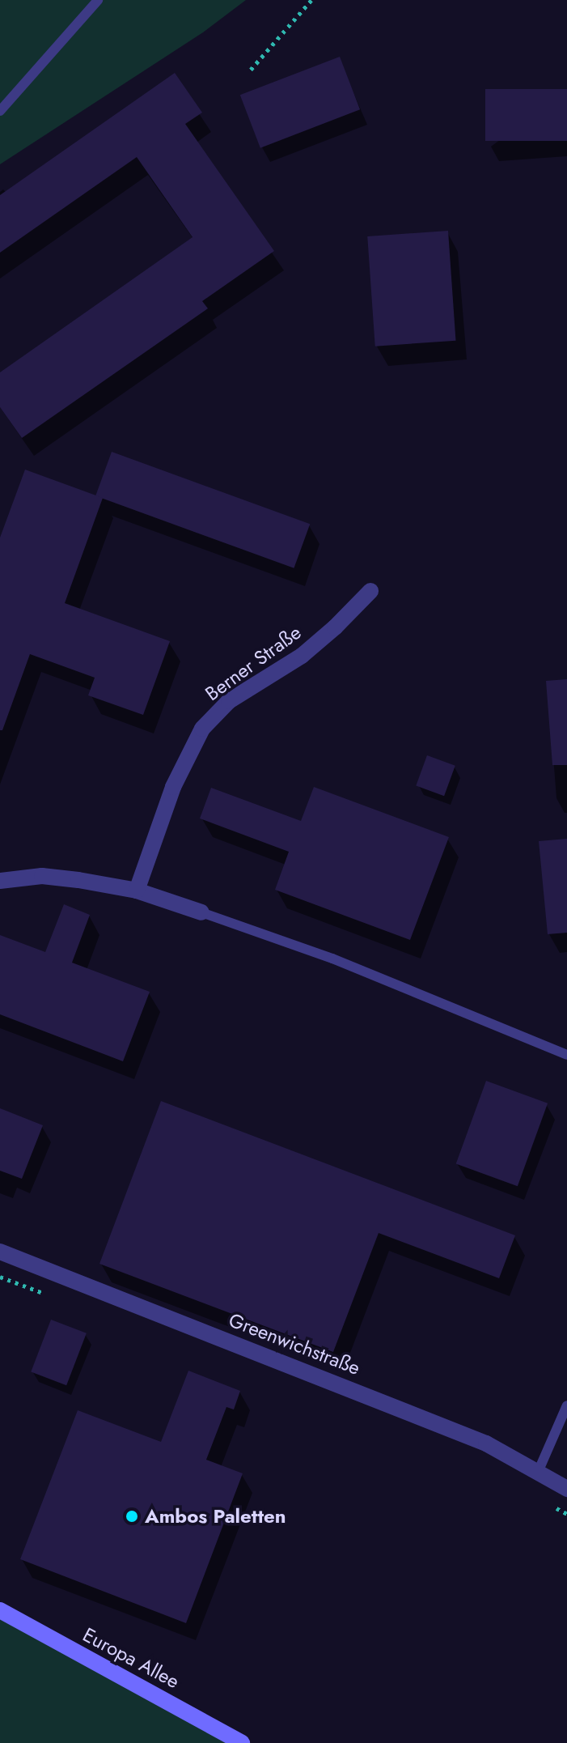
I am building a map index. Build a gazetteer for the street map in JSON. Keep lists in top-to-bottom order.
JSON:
{
  "streets": {
    "main road": ["Europa Allee"],
    "street": ["Berner Straße", "Greenwichstraße"]
  },
  "places": ["Ambos Paletten"]
}
